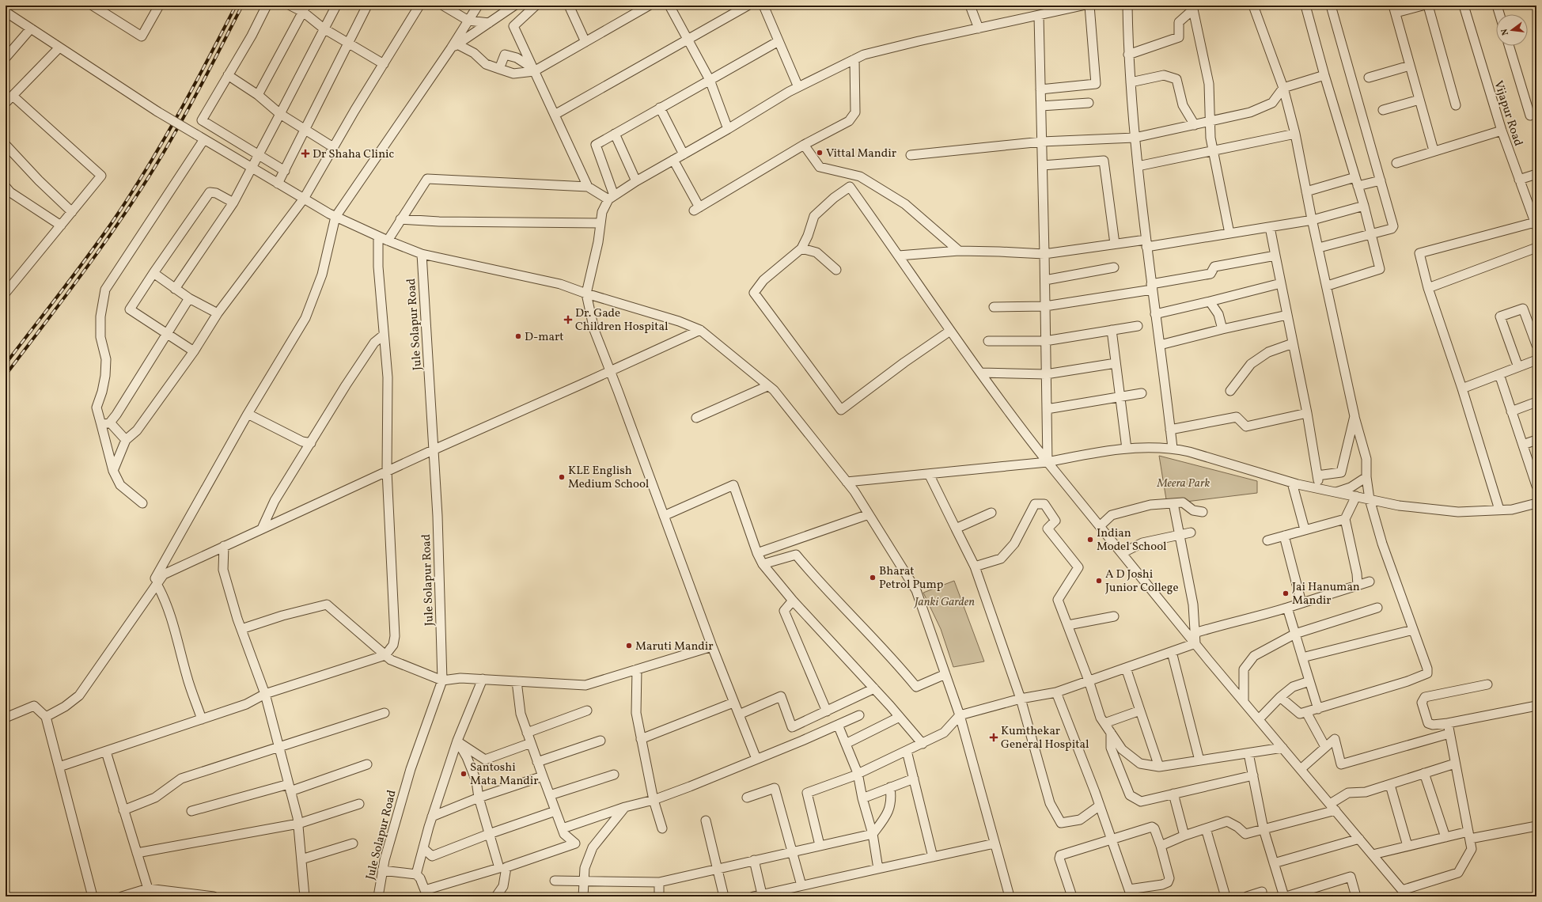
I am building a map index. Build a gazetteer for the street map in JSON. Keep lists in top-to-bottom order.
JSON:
{
  "streets": {
    "street": ["Vijapur Road", "Jule Solapur Road"]
  },
  "parks": ["Meera Park", "Janki Garden"],
  "places": {
    "other": [
      "Vittal Mandir",
      "D-mart",
      "KLE English Medium School",
      "Indian Model School",
      "Bharat Petrol Pump",
      "A D Joshi Junior College",
      "Jai Hanuman Mandir",
      "Maruti Mandir",
      "Santoshi Mata Mandir"
    ],
    "health": ["Dr Shaha Clinic", "Dr. Gade Children Hospital", "Kumthekar General Hospital"]
  },
  "north": "left"
}
